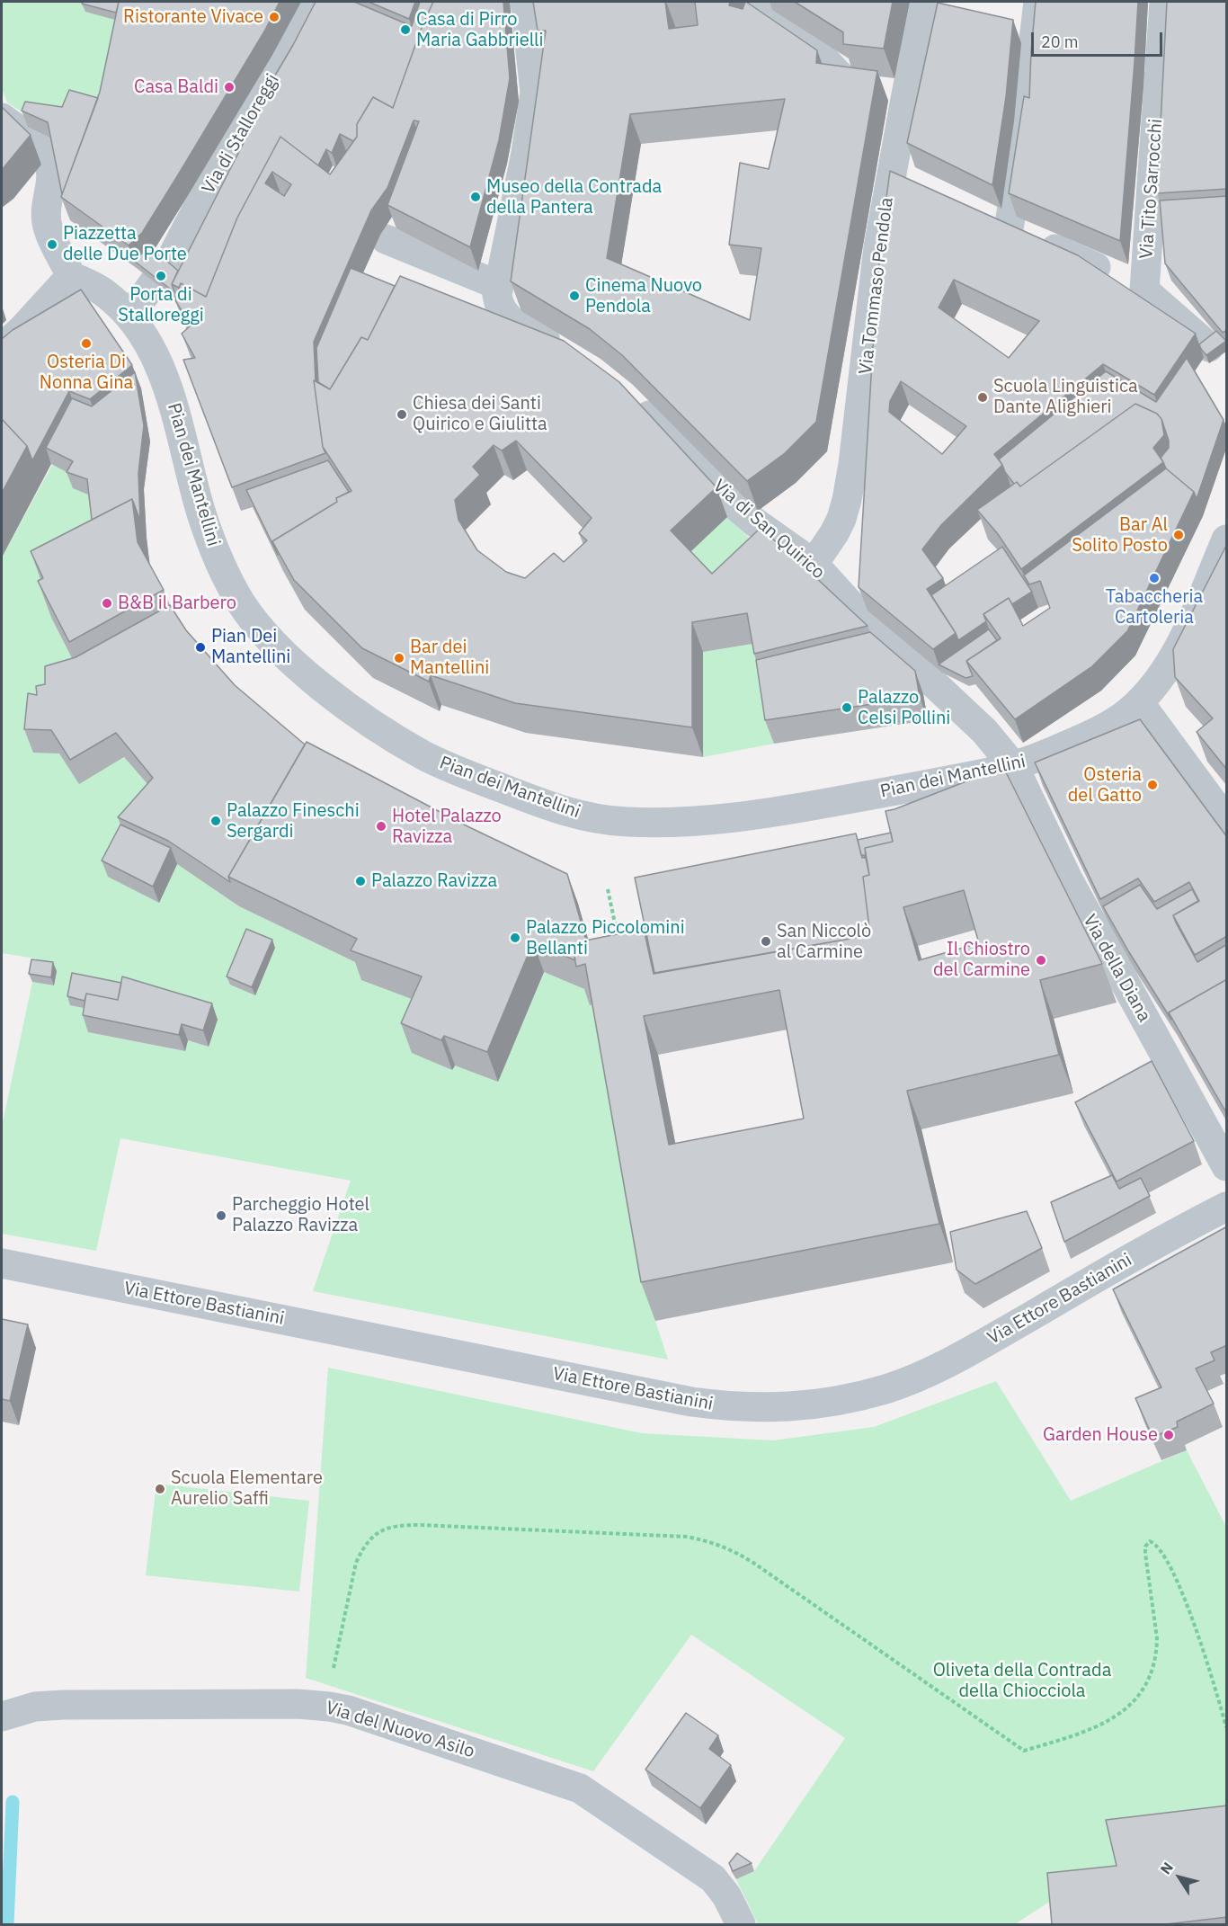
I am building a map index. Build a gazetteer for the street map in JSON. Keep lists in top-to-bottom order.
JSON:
{
  "streets": {
    "street": [
      "Via di Stalloreggi",
      "Via Tito Sarrocchi",
      "Via Tommaso Pendola",
      "Pian dei Mantellini",
      "Via di San Quirico",
      "Via della Diana",
      "Via Ettore Bastianini",
      "Via del Nuovo Asilo"
    ]
  },
  "crossings": [
    ["Via di Stalloreggi", "Pian dei Mantellini"],
    ["Via Tommaso Pendola", "Via di San Quirico"],
    ["Pian dei Mantellini", "Via di San Quirico"],
    ["Pian dei Mantellini", "Via della Diana"],
    ["Via di San Quirico", "Via della Diana"]
  ],
  "parks": ["Oliveta della Contrada della Chiocciola"],
  "places": [
    "Ristorante Vivace",
    "Casa di Pirro Maria Gabbrielli",
    "Casa Baldi",
    "Museo della Contrada della Pantera",
    "Piazzetta delle Due Porte",
    "Porta di Stalloreggi",
    "Cinema Nuovo Pendola",
    "Osteria Di Nonna Gina",
    "Scuola Linguistica Dante Alighieri",
    "Chiesa dei Santi Quirico e Giulitta",
    "Bar Al Solito Posto",
    "Tabaccheria Cartoleria",
    "B&B il Barbero",
    "Pian Dei Mantellini",
    "Bar dei Mantellini",
    "Palazzo Celsi Pollini",
    "Osteria del Gatto",
    "Palazzo Fineschi Sergardi",
    "Hotel Palazzo Ravizza",
    "Palazzo Ravizza",
    "Palazzo Piccolomini Bellanti",
    "San Niccolò al Carmine",
    "Il Chiostro del Carmine",
    "Parcheggio Hotel Palazzo Ravizza",
    "Garden House",
    "Scuola Elementare Aurelio Saffi"
  ],
  "scale_bar": "20 m",
  "north": "top left"
}
